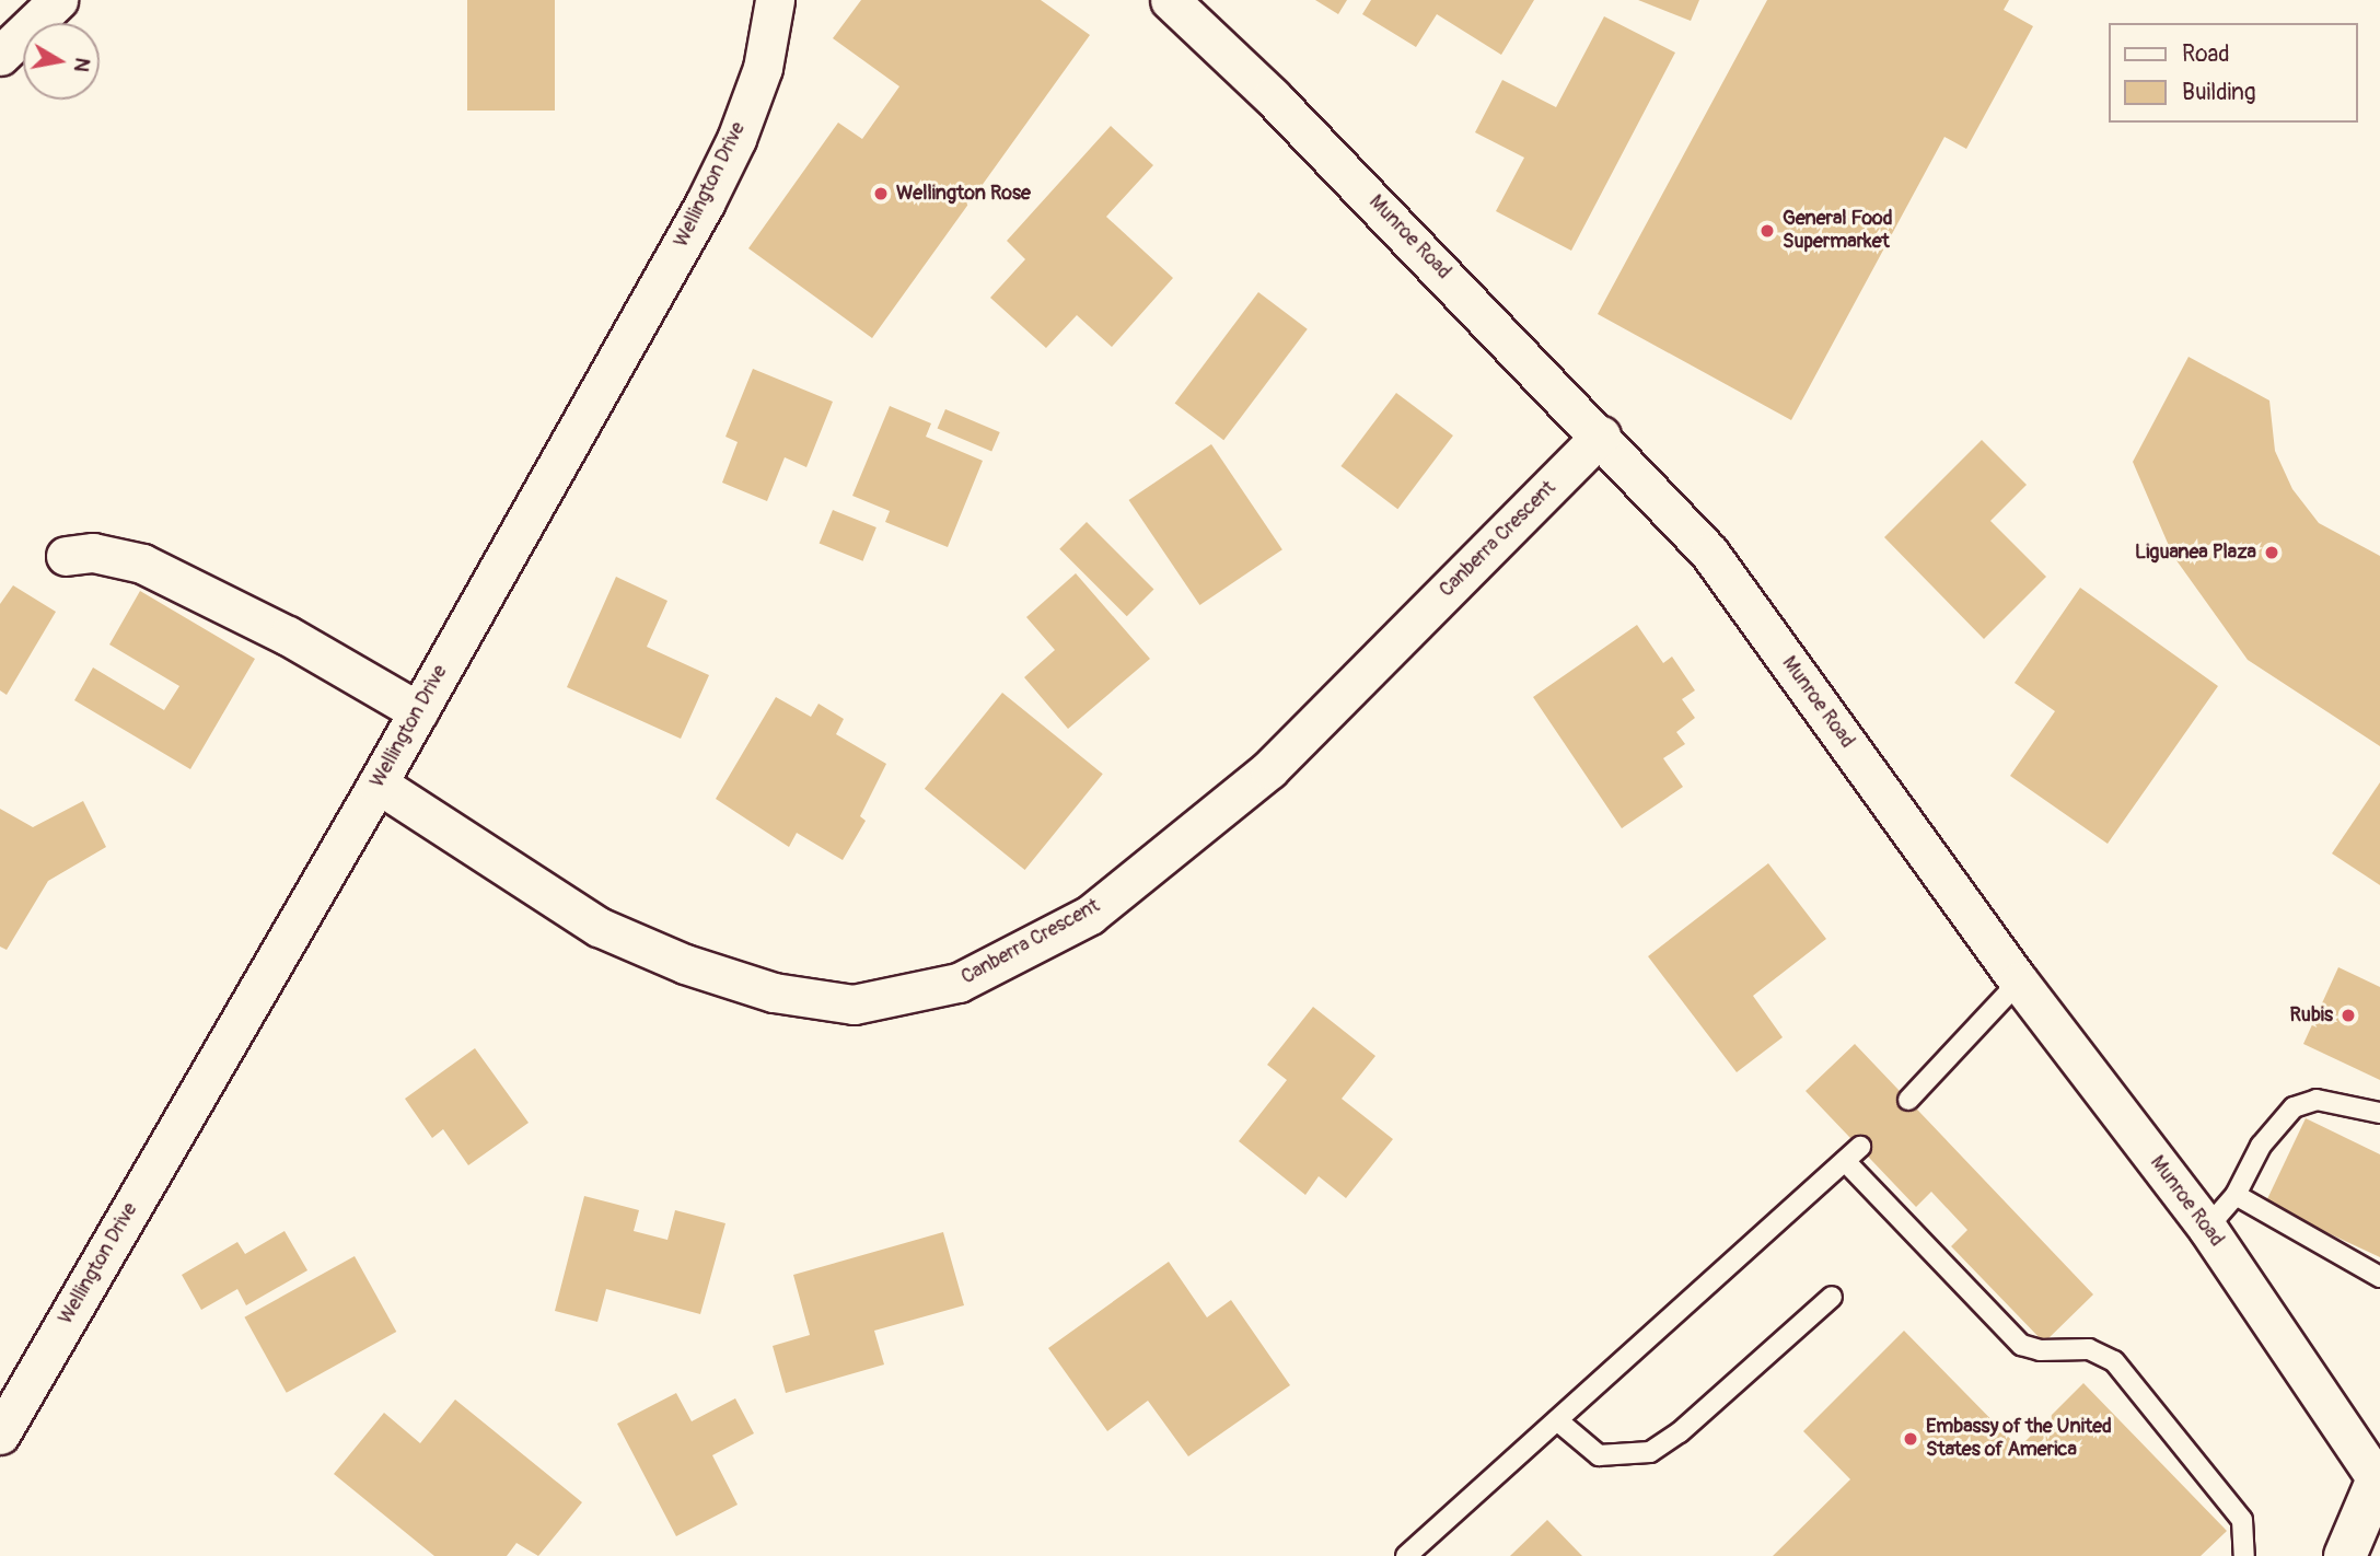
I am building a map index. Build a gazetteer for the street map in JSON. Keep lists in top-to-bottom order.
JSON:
{
  "streets": {
    "street": ["Wellington Drive", "Munroe Road", "Canberra Crescent"]
  },
  "crossings": [
    ["Wellington Drive", "Canberra Crescent"],
    ["Munroe Road", "Canberra Crescent"]
  ],
  "places": [
    "Wellington Rose",
    "General Food Supermarket",
    "Liguanea Plaza",
    "Rubis",
    "Embassy of the United States of America"
  ],
  "legend": ["Road", "Building"],
  "north": "right"
}
